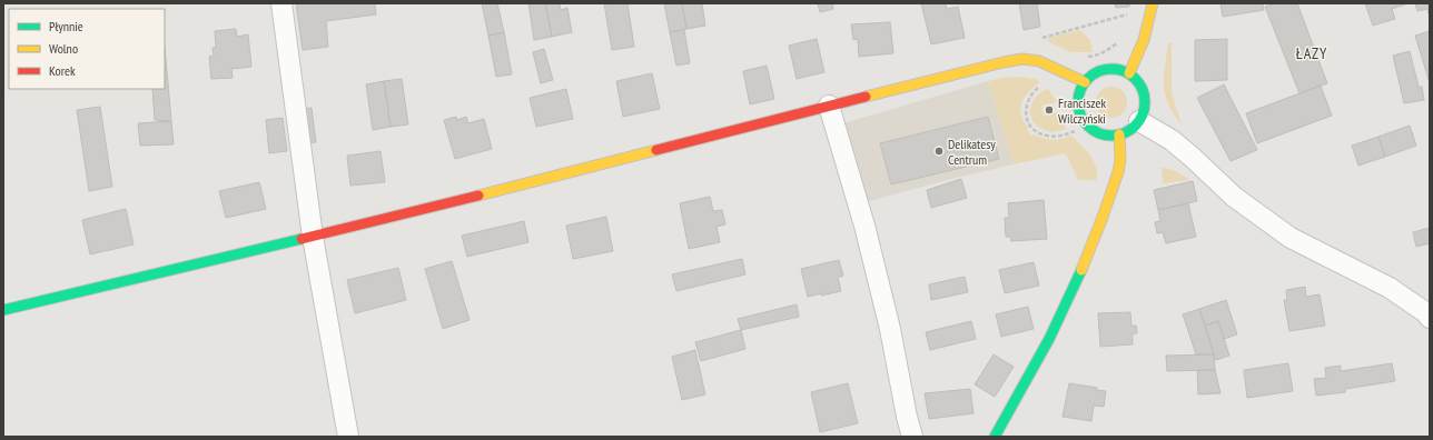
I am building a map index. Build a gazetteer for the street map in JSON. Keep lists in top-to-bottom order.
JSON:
{
  "districts": ["ŁAZY"],
  "places": ["Franciszek Wilczyński", "Delikatesy Centrum"],
  "legend": ["Płynnie", "Wolno", "Korek"]
}
